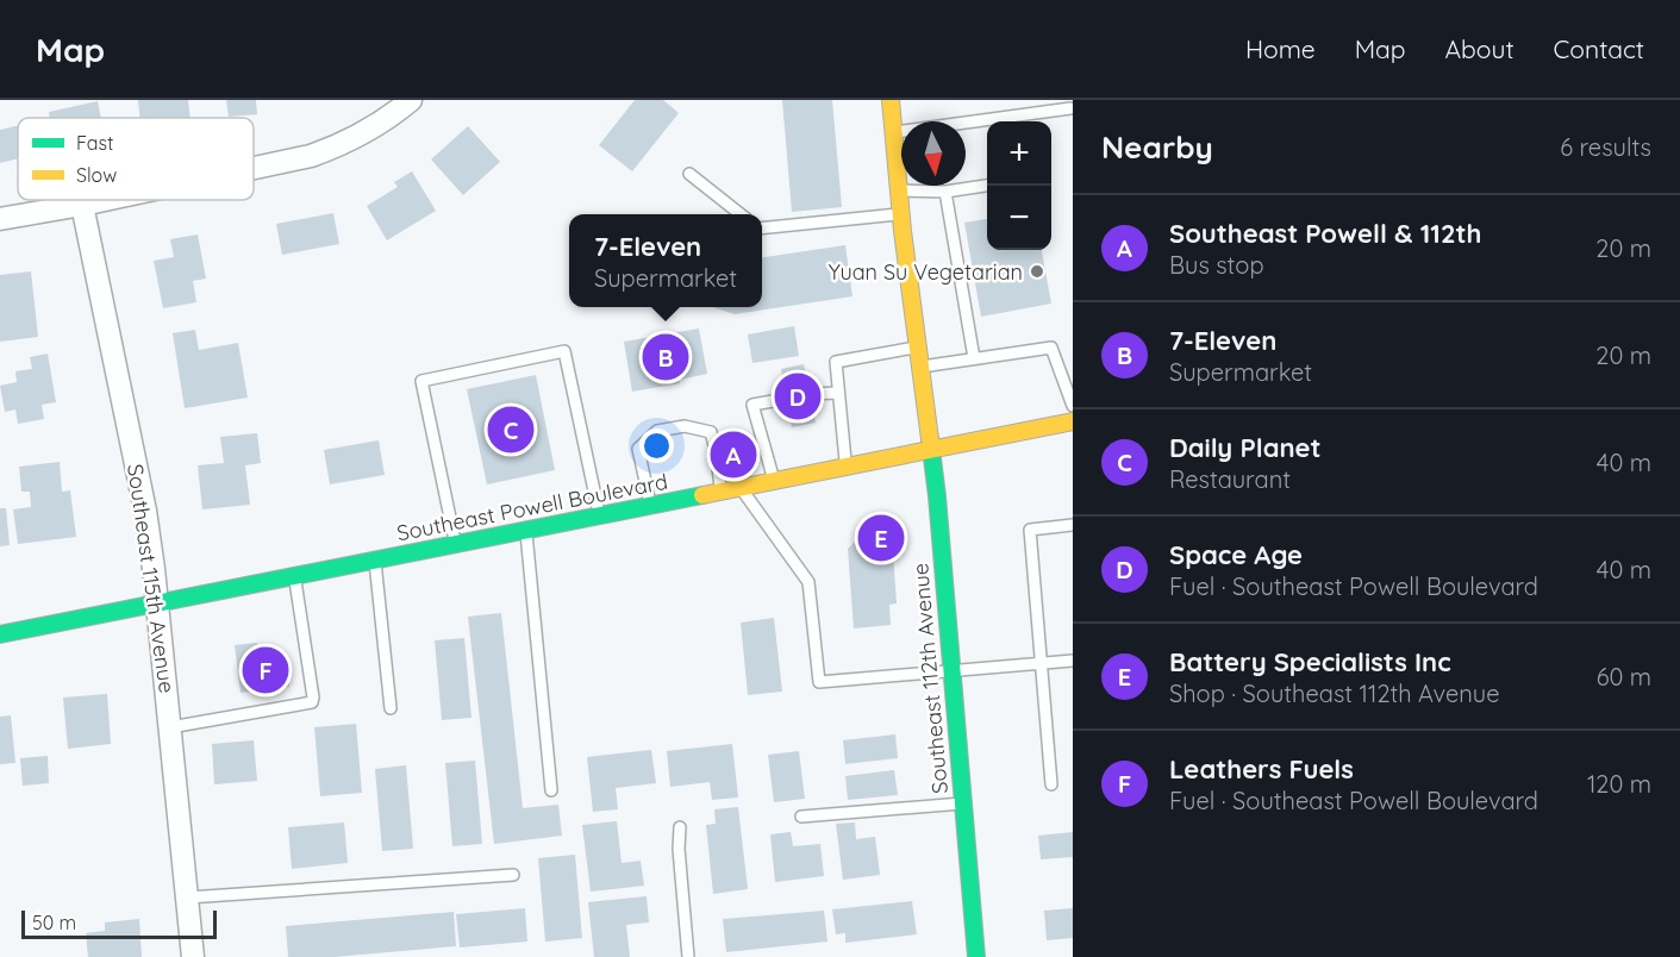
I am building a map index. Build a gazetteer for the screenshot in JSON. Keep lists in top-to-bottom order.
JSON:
{
  "streets": {
    "main road": ["Southeast Powell Boulevard", "Southeast 112th Avenue"],
    "street": ["Southeast 115th Avenue"]
  },
  "crossings": [
    ["Southeast Powell Boulevard", "Southeast 115th Avenue"],
    ["Southeast Powell Boulevard", "Southeast 112th Avenue"]
  ],
  "places": ["Yuan Su Vegetarian"],
  "legend": ["Fast", "Slow"],
  "scale_bar": "50 m",
  "north": "bottom",
  "page": {
    "header": "Map",
    "nav": [
      "Home",
      "Map",
      "About",
      "Contact"
    ],
    "heading": ["Nearby", "6 results"],
    "map_buttons": ["+", "−"],
    "list": [
      {
        "mark": "A",
        "name": "Southeast Powell & 112th",
        "note": "Bus stop",
        "value": "20 m"
      },
      {
        "mark": "B",
        "name": "7-Eleven",
        "note": "Supermarket",
        "value": "20 m"
      },
      {
        "mark": "C",
        "name": "Daily Planet",
        "note": "Restaurant",
        "value": "40 m"
      },
      {
        "mark": "D",
        "name": "Space Age",
        "note": "Fuel · Southeast Powell Boulevard",
        "value": "40 m"
      },
      {
        "mark": "E",
        "name": "Battery Specialists Inc",
        "note": "Shop · Southeast 112th Avenue",
        "value": "60 m"
      },
      {
        "mark": "F",
        "name": "Leathers Fuels",
        "note": "Fuel · Southeast Powell Boulevard",
        "value": "120 m"
      }
    ],
    "popup": ["7-Eleven", "Supermarket"],
    "pins": [
      "B",
      "D",
      "C",
      "A",
      "E",
      "F"
    ],
    "scale": "50 m"
  }
}
